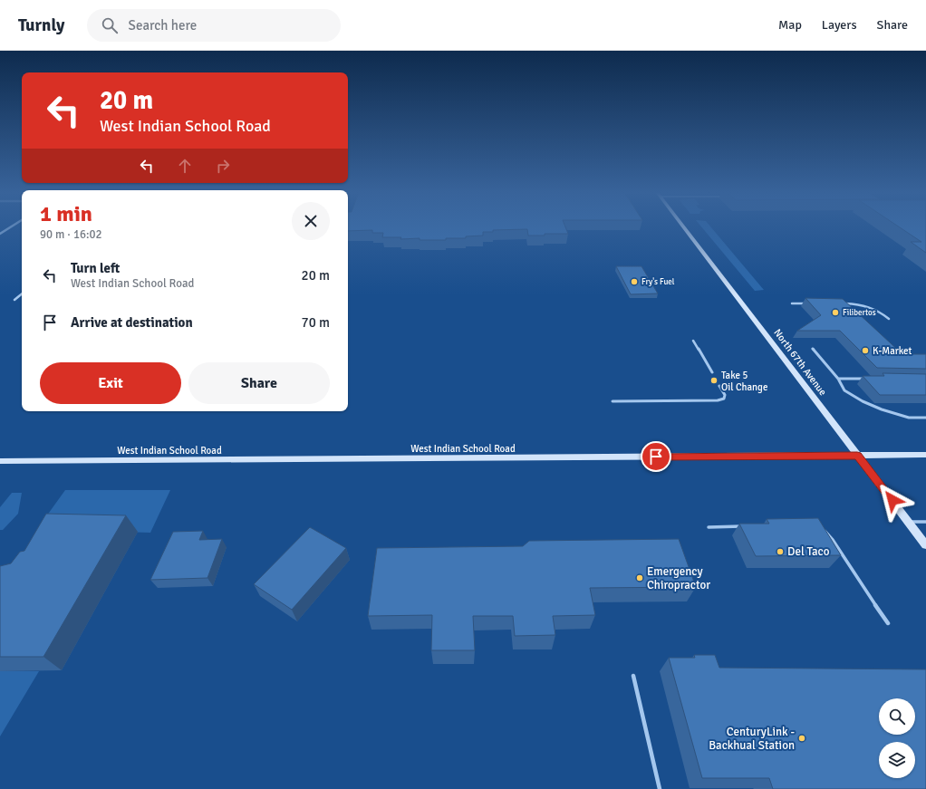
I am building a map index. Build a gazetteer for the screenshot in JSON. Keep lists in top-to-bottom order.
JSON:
{
  "streets": {
    "main road": ["North 67th Avenue", "West Indian School Road"]
  },
  "crossings": [
    ["North 67th Avenue", "West Indian School Road"]
  ],
  "places": [
    "Fry's Fuel",
    "Filibertos",
    "K-Market",
    "Take 5 Oil Change",
    "Del Taco",
    "Emergency Chiropractor",
    "CenturyLink - Backhual Station"
  ],
  "page": {
    "header": "Turnly",
    "search": "Search here",
    "nav": ["Map", "Layers", "Share"],
    "turn": ["20 m", "West Indian School Road"],
    "heading": ["1 min", "90 m · 16:02"],
    "list": [
      {
        "name": "Turn left",
        "note": "West Indian School Road",
        "value": "20 m"
      },
      {
        "name": "Arrive at destination",
        "value": "70 m"
      }
    ],
    "buttons": ["Exit", "Share"]
  }
}
